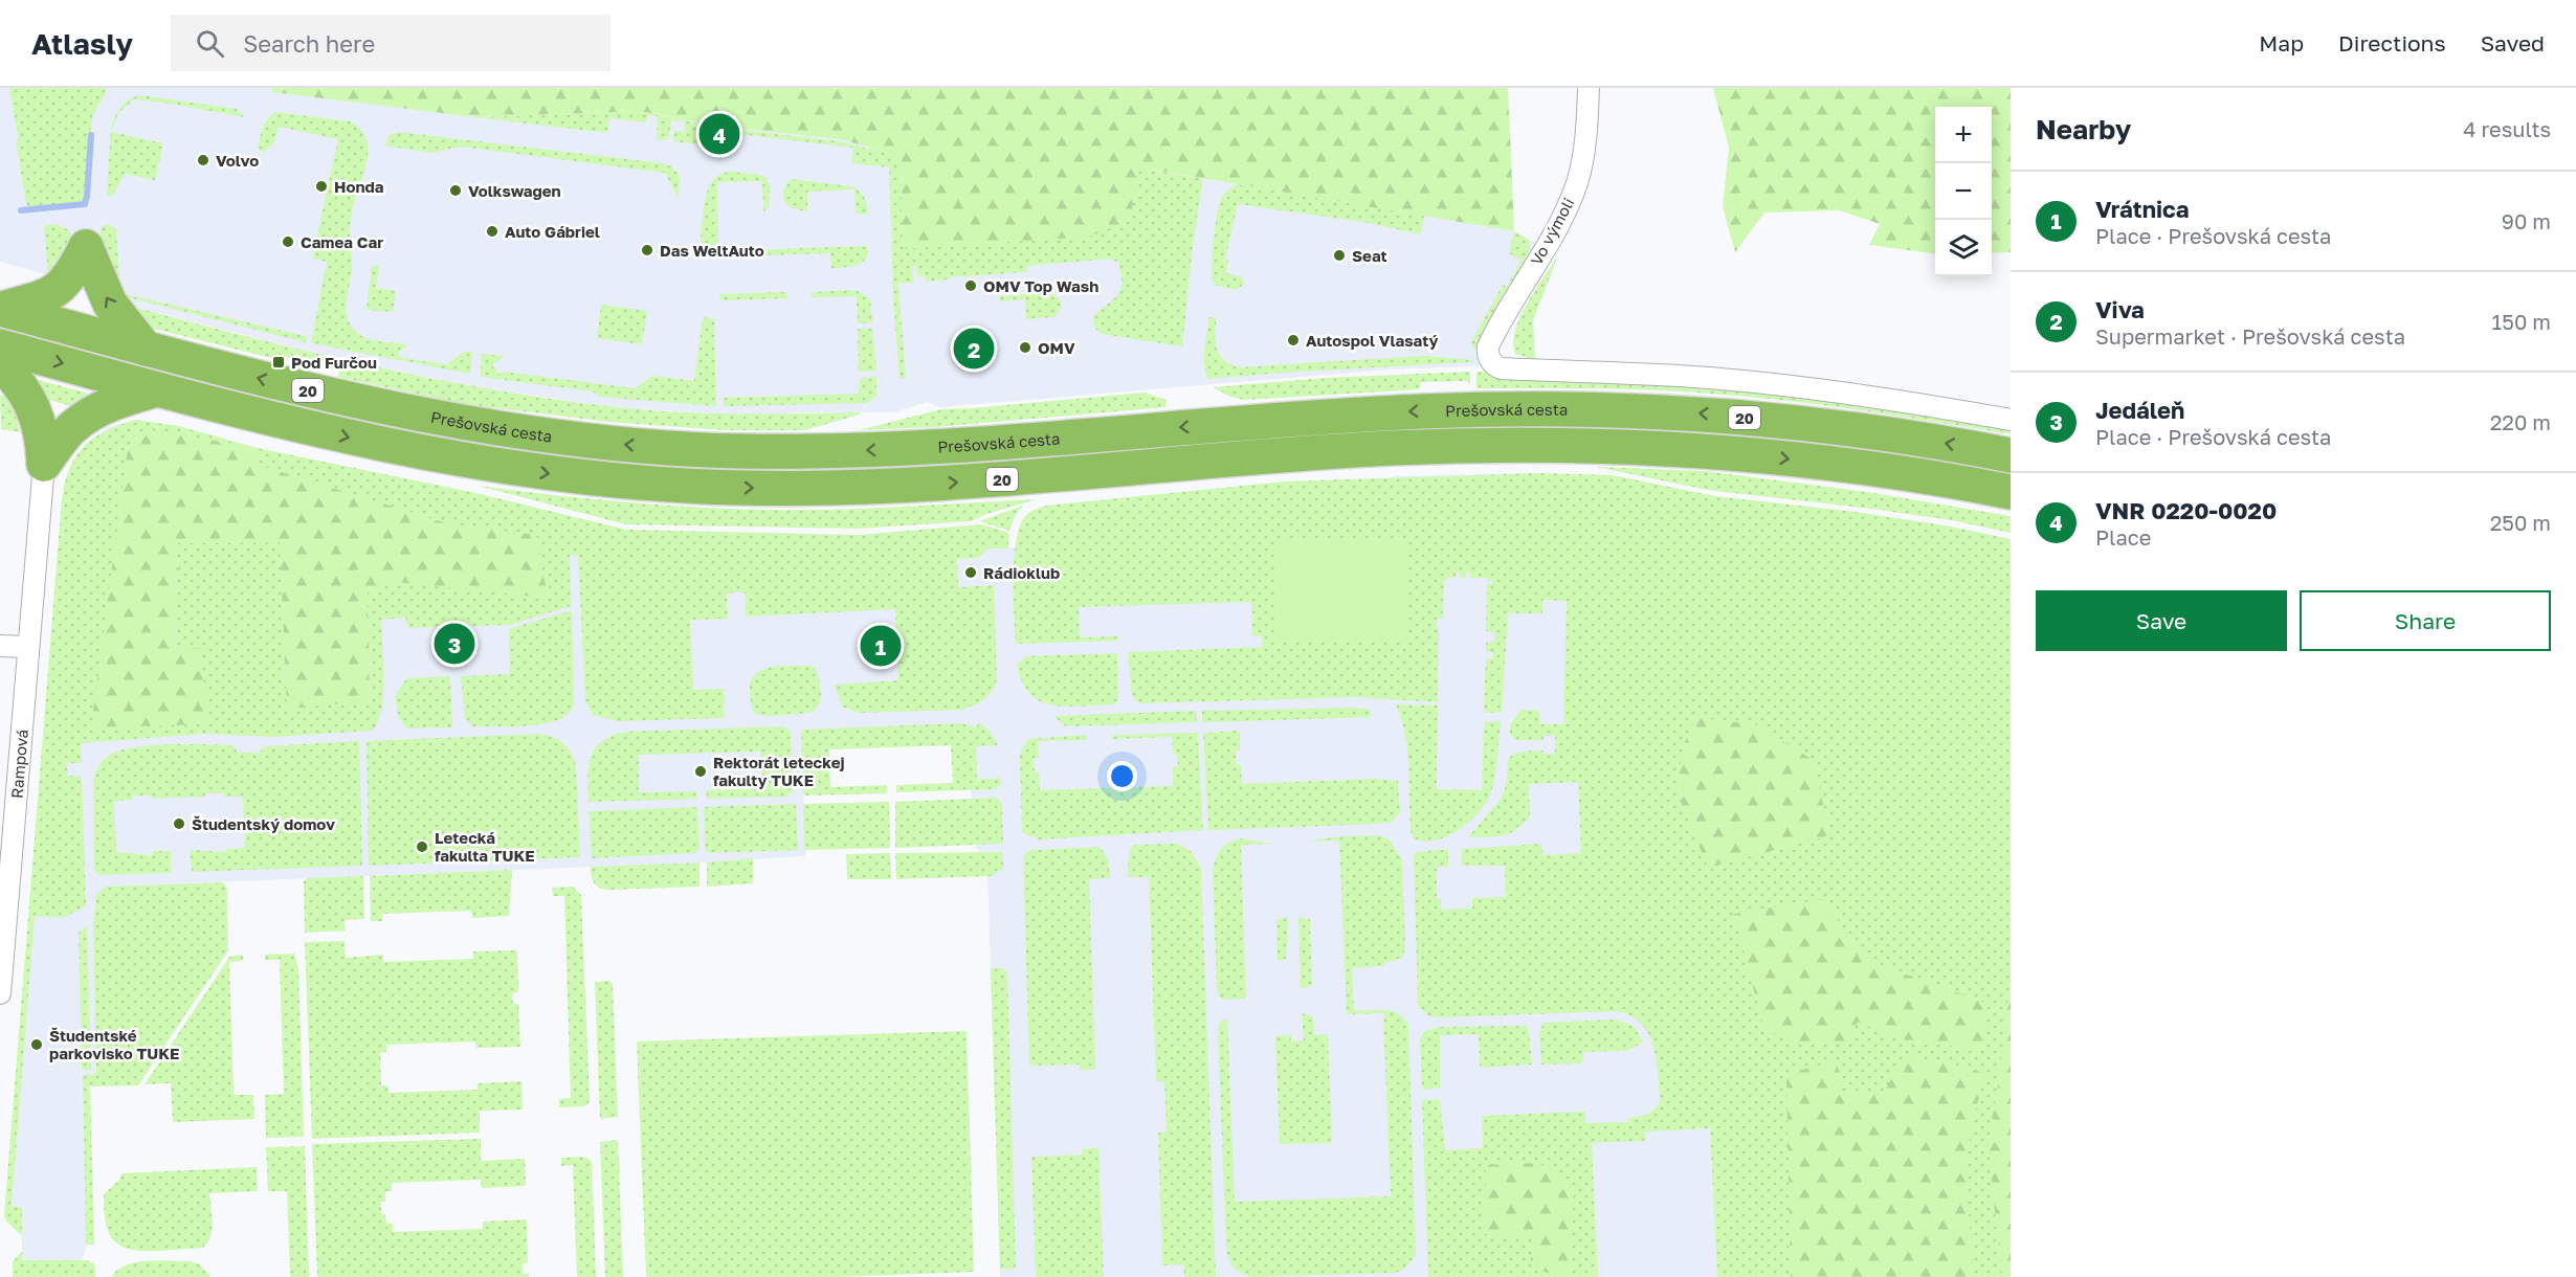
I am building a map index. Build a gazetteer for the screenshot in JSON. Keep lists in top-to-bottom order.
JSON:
{
  "streets": {
    "highway": ["20", "Prešovská cesta"],
    "street": ["Vo výmoli", "Rampová"]
  },
  "places": {
    "other": [
      "Volvo",
      "Honda",
      "Volkswagen",
      "Auto Gábriel",
      "Camea Car",
      "Das WeltAuto",
      "Seat",
      "OMV Top Wash",
      "Autospol Vlasatý",
      "OMV",
      "Rádioklub",
      "Rektorát leteckej fakulty TUKE",
      "Študentský domov",
      "Letecká fakulta TUKE",
      "Študentské parkovisko TUKE"
    ],
    "transit": ["Pod Furčou"]
  },
  "page": {
    "header": "Atlasly",
    "search": "Search here",
    "nav": ["Map", "Directions", "Saved"],
    "heading": ["Nearby", "4 results"],
    "map_buttons": ["+", "−"],
    "pins": [
      "4",
      "2",
      "3",
      "1"
    ],
    "list": [
      {
        "mark": "1",
        "name": "Vrátnica",
        "note": "Place · Prešovská cesta",
        "value": "90 m"
      },
      {
        "mark": "2",
        "name": "Viva",
        "note": "Supermarket · Prešovská cesta",
        "value": "150 m"
      },
      {
        "mark": "3",
        "name": "Jedáleň",
        "note": "Place · Prešovská cesta",
        "value": "220 m"
      },
      {
        "mark": "4",
        "name": "VNR 0220-0020",
        "note": "Place",
        "value": "250 m"
      }
    ],
    "buttons": ["Save", "Share"]
  }
}
